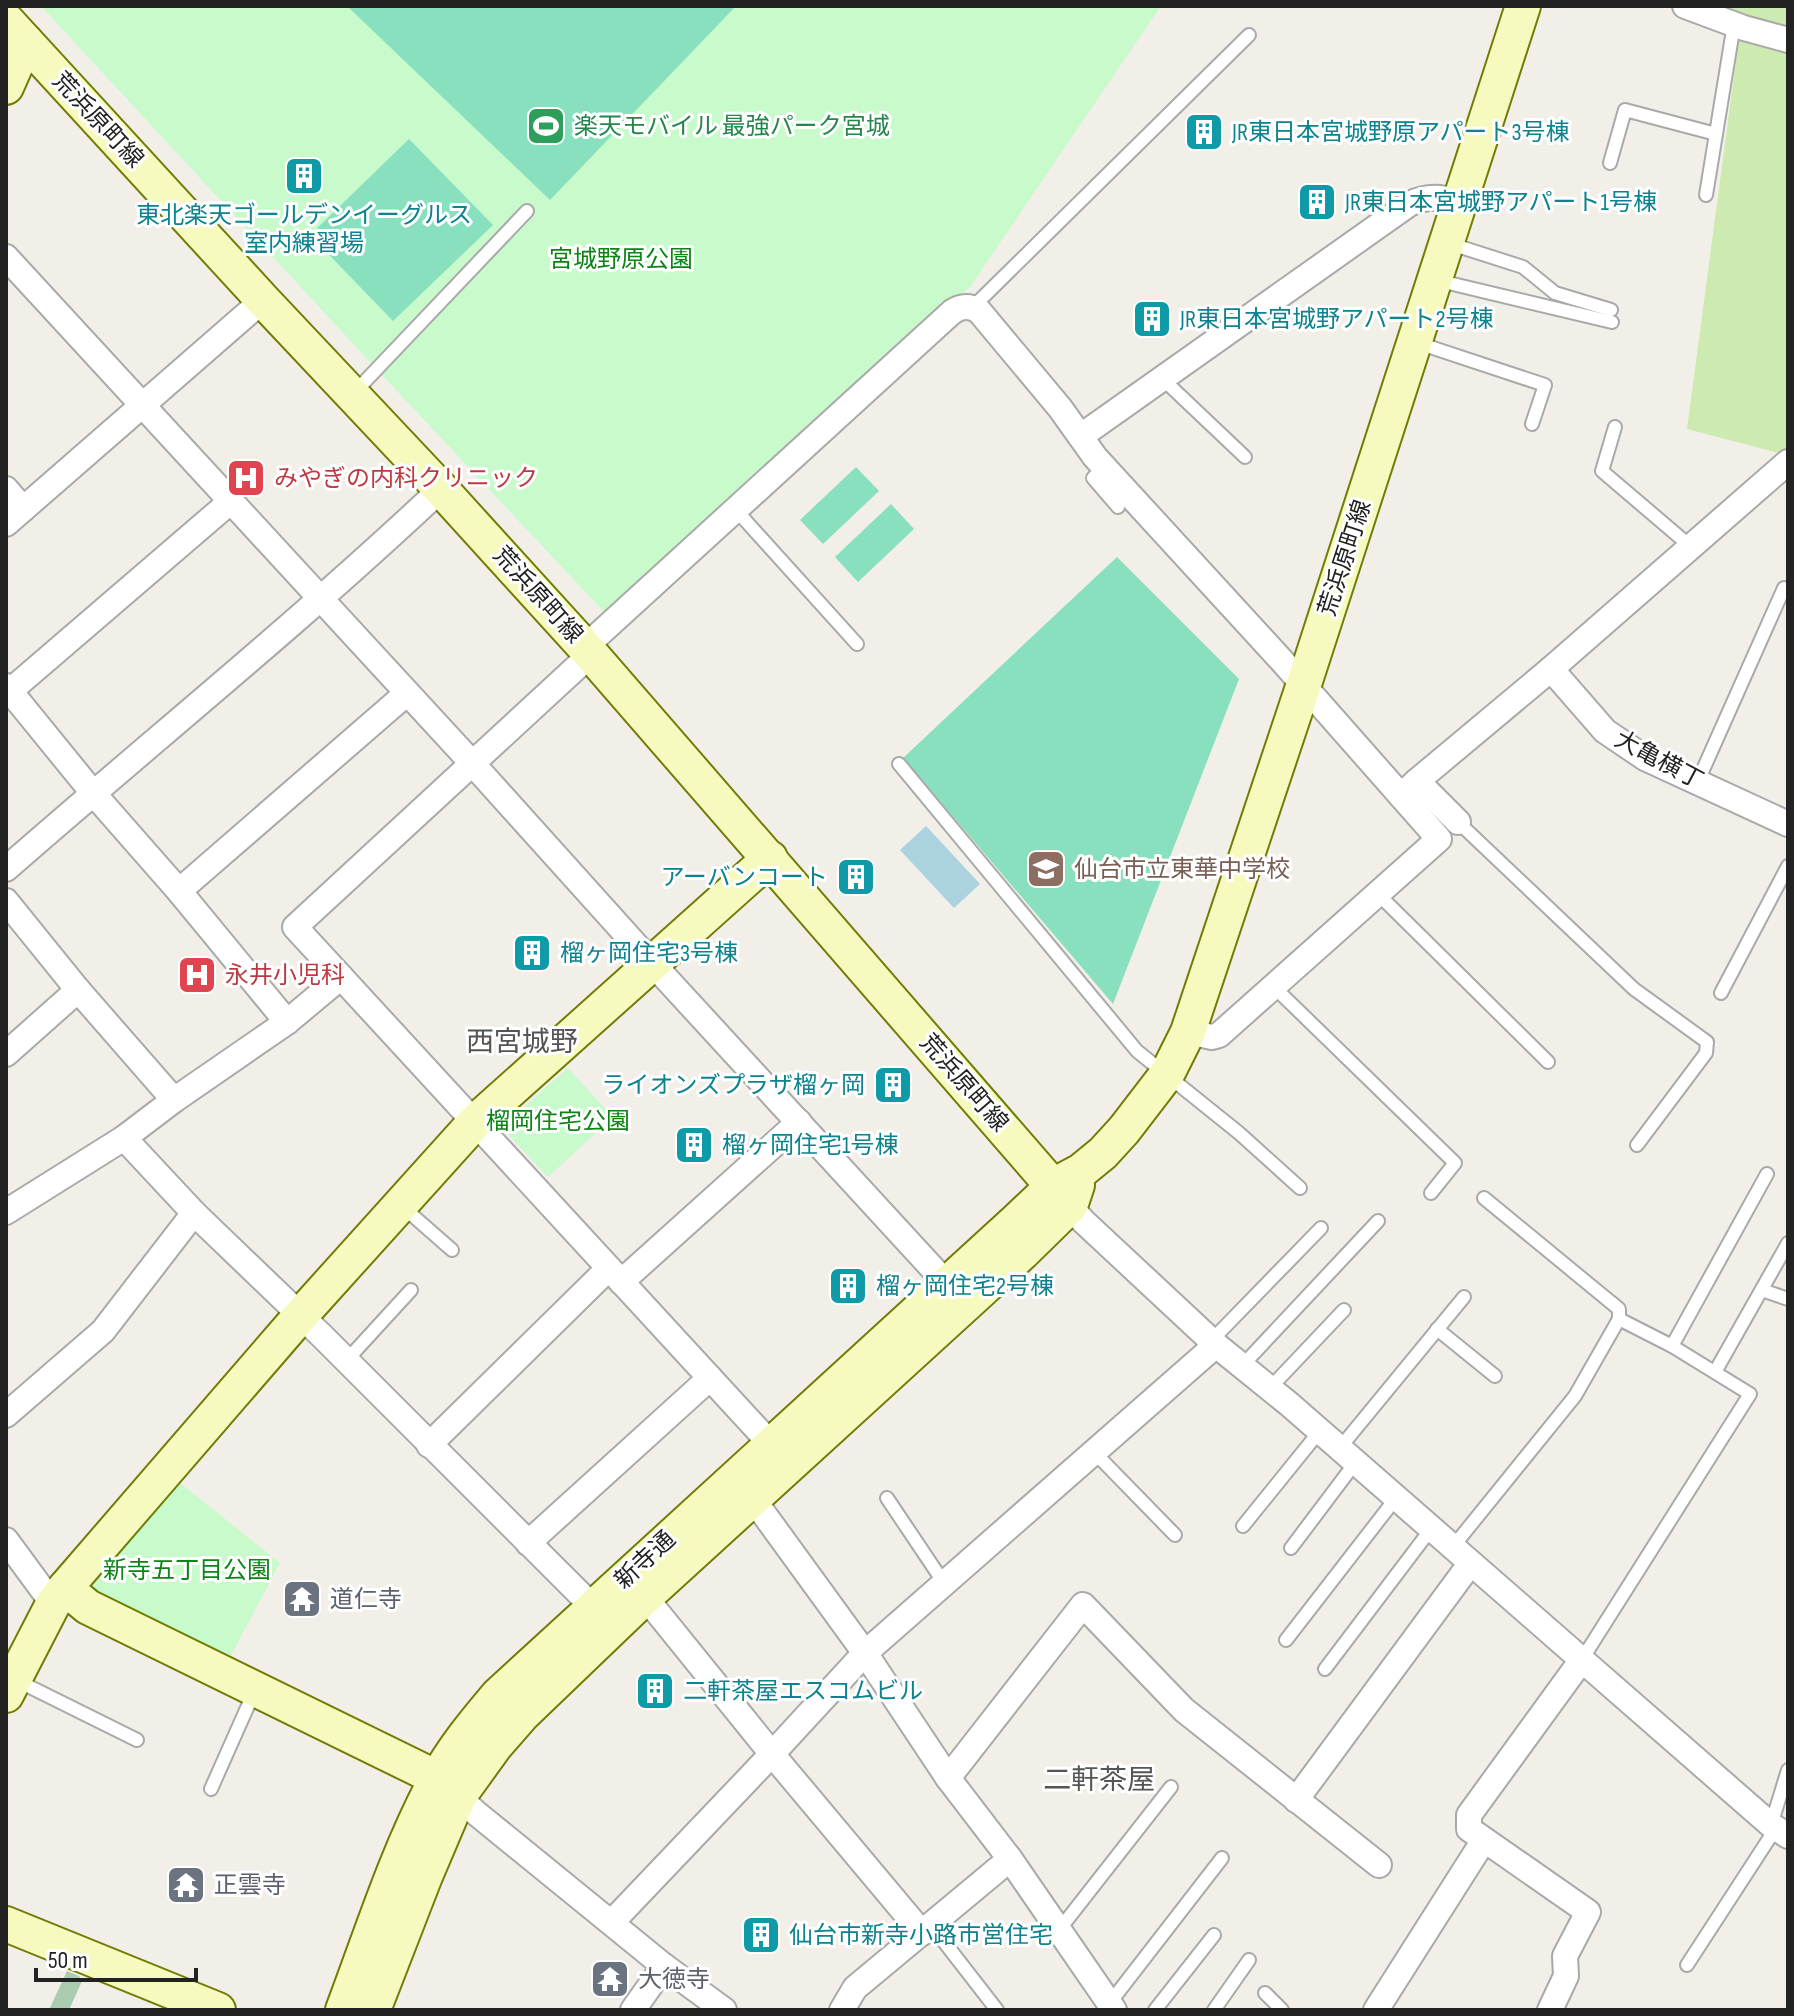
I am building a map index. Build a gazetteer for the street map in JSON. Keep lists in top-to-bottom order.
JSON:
{
  "streets": {
    "street": ["荒浜原町線", "大亀横丁", "新寺通"]
  },
  "crossings": [
    ["荒浜原町線", "新寺通"]
  ],
  "districts": ["西宮城野", "二軒茶屋"],
  "parks": ["宮城野原公園", "榴岡住宅公園", "新寺五丁目公園"],
  "places": {
    "sports": ["楽天モバイル 最強パーク宮城"],
    "building": [
      "JR東日本宮城野原アパート3号棟",
      "東北楽天ゴールデンイーグルス 室内練習場",
      "JR東日本宮城野アパート1号棟",
      "JR東日本宮城野アパート2号棟",
      "アーバンコート",
      "榴ヶ岡住宅3号棟",
      "ライオンズプラザ榴ヶ岡",
      "榴ヶ岡住宅1号棟",
      "榴ヶ岡住宅2号棟",
      "二軒茶屋エスコムビル",
      "仙台市新寺小路市営住宅"
    ],
    "hospital": ["みやぎの内科クリニック", "永井小児科"],
    "school or university": ["仙台市立東華中学校"],
    "temple": ["道仁寺", "正雲寺", "大徳寺"]
  },
  "scale_bar": "50 m"
}
